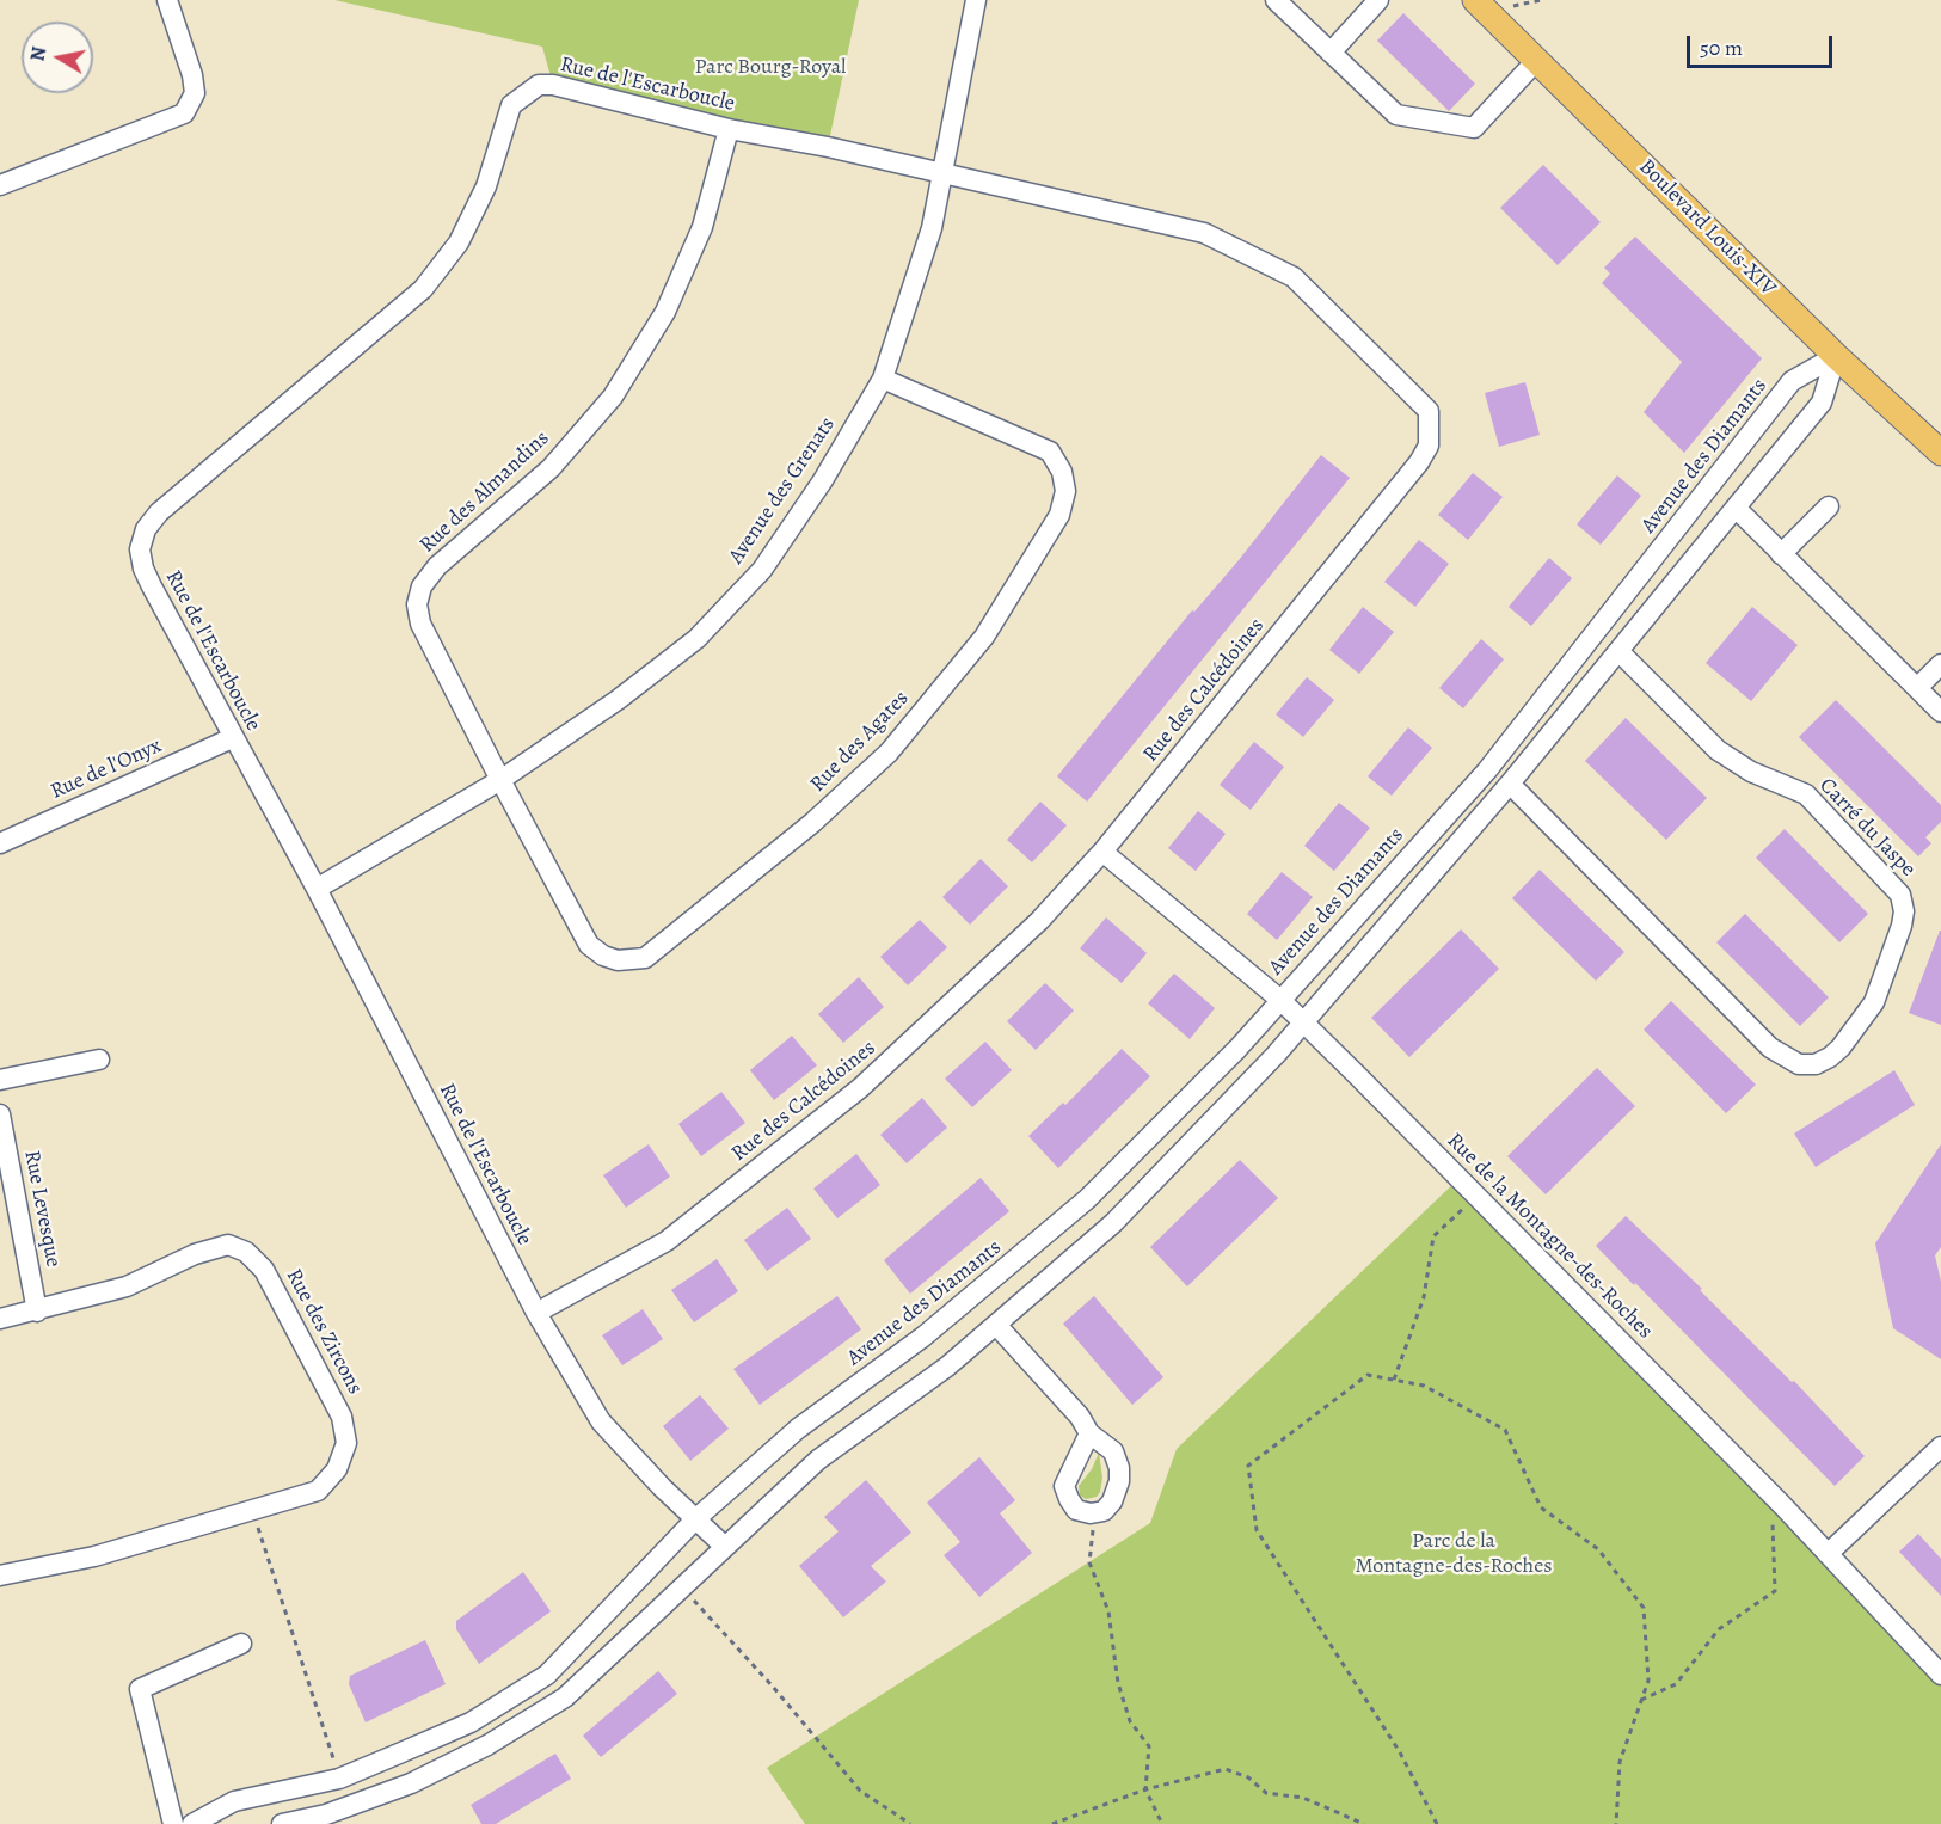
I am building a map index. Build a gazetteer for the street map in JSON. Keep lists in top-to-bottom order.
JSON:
{
  "streets": {
    "main road": ["Boulevard Louis-XIV"],
    "street": [
      "Rue de l'Escarboucle",
      "Avenue des Diamants",
      "Avenue des Grenats",
      "Rue des Almandins",
      "Rue des Calcédoines",
      "Rue des Agates",
      "Rue de l'Onyx",
      "Carré du Jaspe",
      "Rue Levesque",
      "Rue de la Montagne-des-Roches",
      "Rue des Zircons"
    ]
  },
  "crossings": [
    ["Rue de l'Escarboucle", "Avenue des Diamants"],
    ["Rue de l'Escarboucle", "Avenue des Grenats"],
    ["Rue de l'Escarboucle", "Rue des Almandins"],
    ["Rue de l'Escarboucle", "Rue des Calcédoines"],
    ["Rue de l'Escarboucle", "Rue de l'Onyx"],
    ["Boulevard Louis-XIV", "Avenue des Diamants"],
    ["Avenue des Diamants", "Rue de la Montagne-des-Roches"],
    ["Avenue des Grenats", "Rue des Almandins"],
    ["Avenue des Grenats", "Rue des Calcédoines"],
    ["Avenue des Grenats", "Rue des Agates"],
    ["Rue des Almandins", "Rue des Agates"],
    ["Rue des Calcédoines", "Rue de la Montagne-des-Roches"],
    ["Rue Levesque", "Rue des Zircons"]
  ],
  "parks": ["Parc Bourg-Royal", "Parc de la Montagne-des-Roches"],
  "scale_bar": "50 m",
  "north": "left"
}
